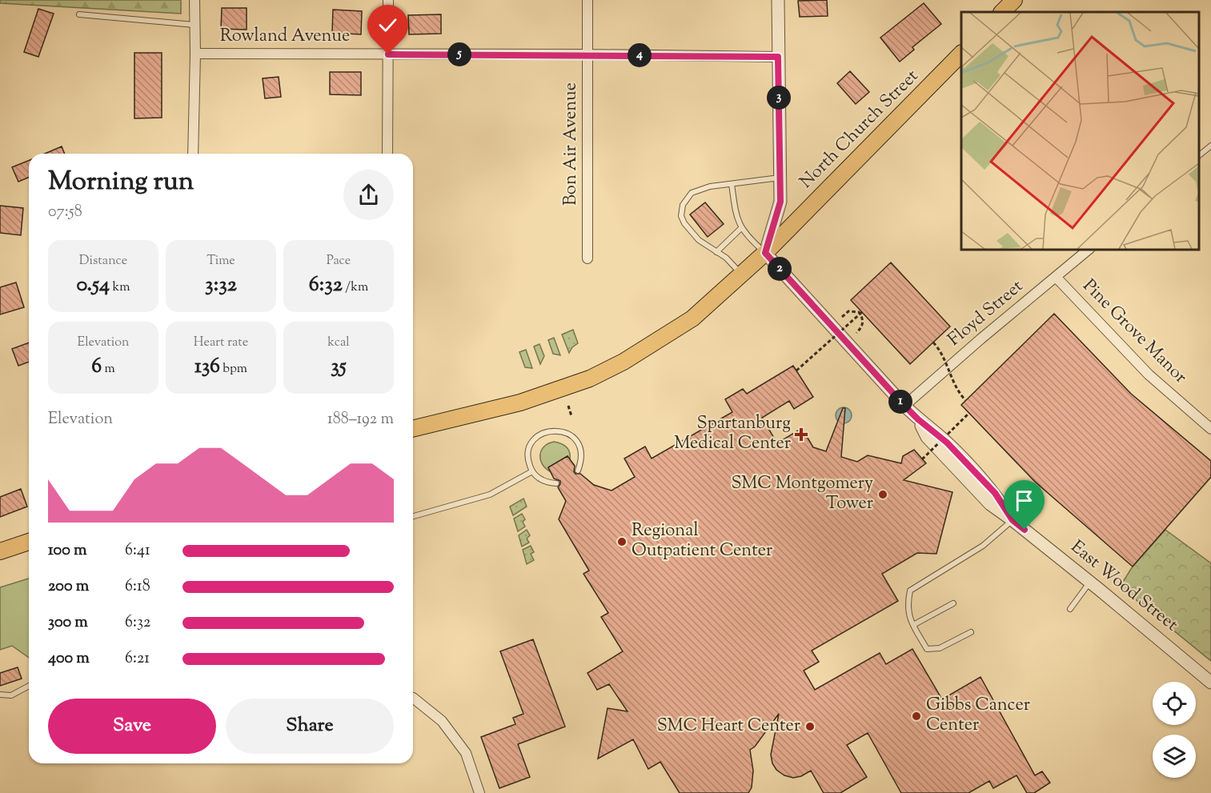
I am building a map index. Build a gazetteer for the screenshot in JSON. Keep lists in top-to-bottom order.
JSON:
{
  "streets": {
    "main road": ["North Church Street"],
    "street": [
      "Rowland Avenue",
      "Bon Air Avenue",
      "Floyd Street",
      "Pine Grove Manor",
      "East Wood Street"
    ]
  },
  "crossings": [
    ["Rowland Avenue", "Bon Air Avenue"],
    ["North Church Street", "East Wood Street"],
    ["Floyd Street", "Pine Grove Manor"],
    ["Floyd Street", "East Wood Street"]
  ],
  "places": {
    "health": ["Spartanburg Medical Center"],
    "other": [
      "SMC Montgomery Tower",
      "Regional Outpatient Center",
      "Gibbs Cancer Center",
      "SMC Heart Center"
    ]
  },
  "page": {
    "pins": [
      "5",
      "4",
      "3",
      "2",
      "1"
    ],
    "heading": ["Morning run", "07:58"],
    "stats": [
      ["Distance", "0.54 km"],
      ["Time", "3:32"],
      ["Pace", "6:32 /km"],
      ["Elevation", "6 m"],
      ["Heart rate", "136 bpm"],
      ["kcal", "35"]
    ],
    "chart": ["Elevation", "188–192 m"],
    "list": [
      {
        "name": "100 m",
        "note": "6:41"
      },
      {
        "name": "200 m",
        "note": "6:18"
      },
      {
        "name": "300 m",
        "note": "6:32"
      },
      {
        "name": "400 m",
        "note": "6:21"
      }
    ],
    "buttons": ["Save", "Share"]
  }
}
